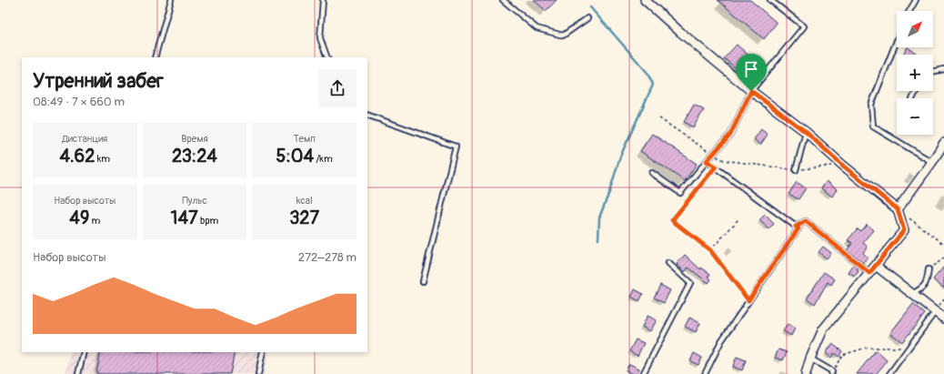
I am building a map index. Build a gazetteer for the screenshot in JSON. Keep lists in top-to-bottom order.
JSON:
{
  "north": "top right",
  "page": {
    "map_buttons": ["+", "−"],
    "heading": ["Утренний забег", "08:49 · 7 × 660 m"],
    "stats": [
      ["Дистанция", "4.62 km"],
      ["Время", "23:24"],
      ["Темп", "5:04 /km"],
      ["Набор высоты", "49 m"],
      ["Пульс", "147 bpm"],
      ["kcal", "327"]
    ],
    "chart": ["Набор высоты", "272–278 m"]
  }
}
